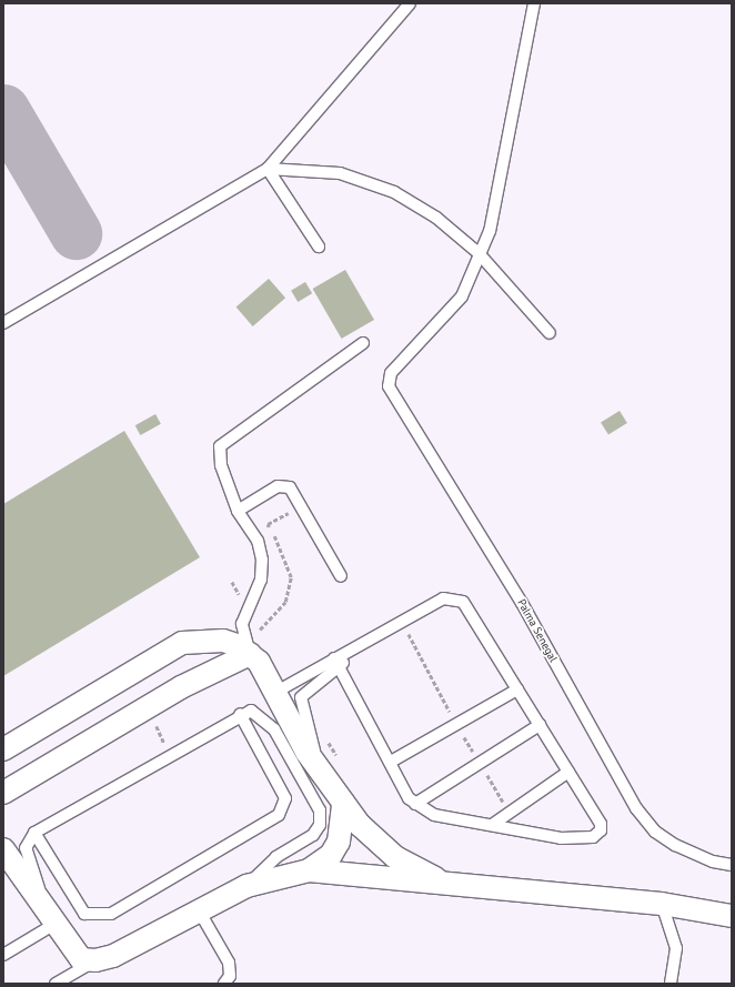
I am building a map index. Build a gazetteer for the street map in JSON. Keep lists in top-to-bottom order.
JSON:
{
  "streets": {
    "lane": ["Palma Senegal"]
  }
}
